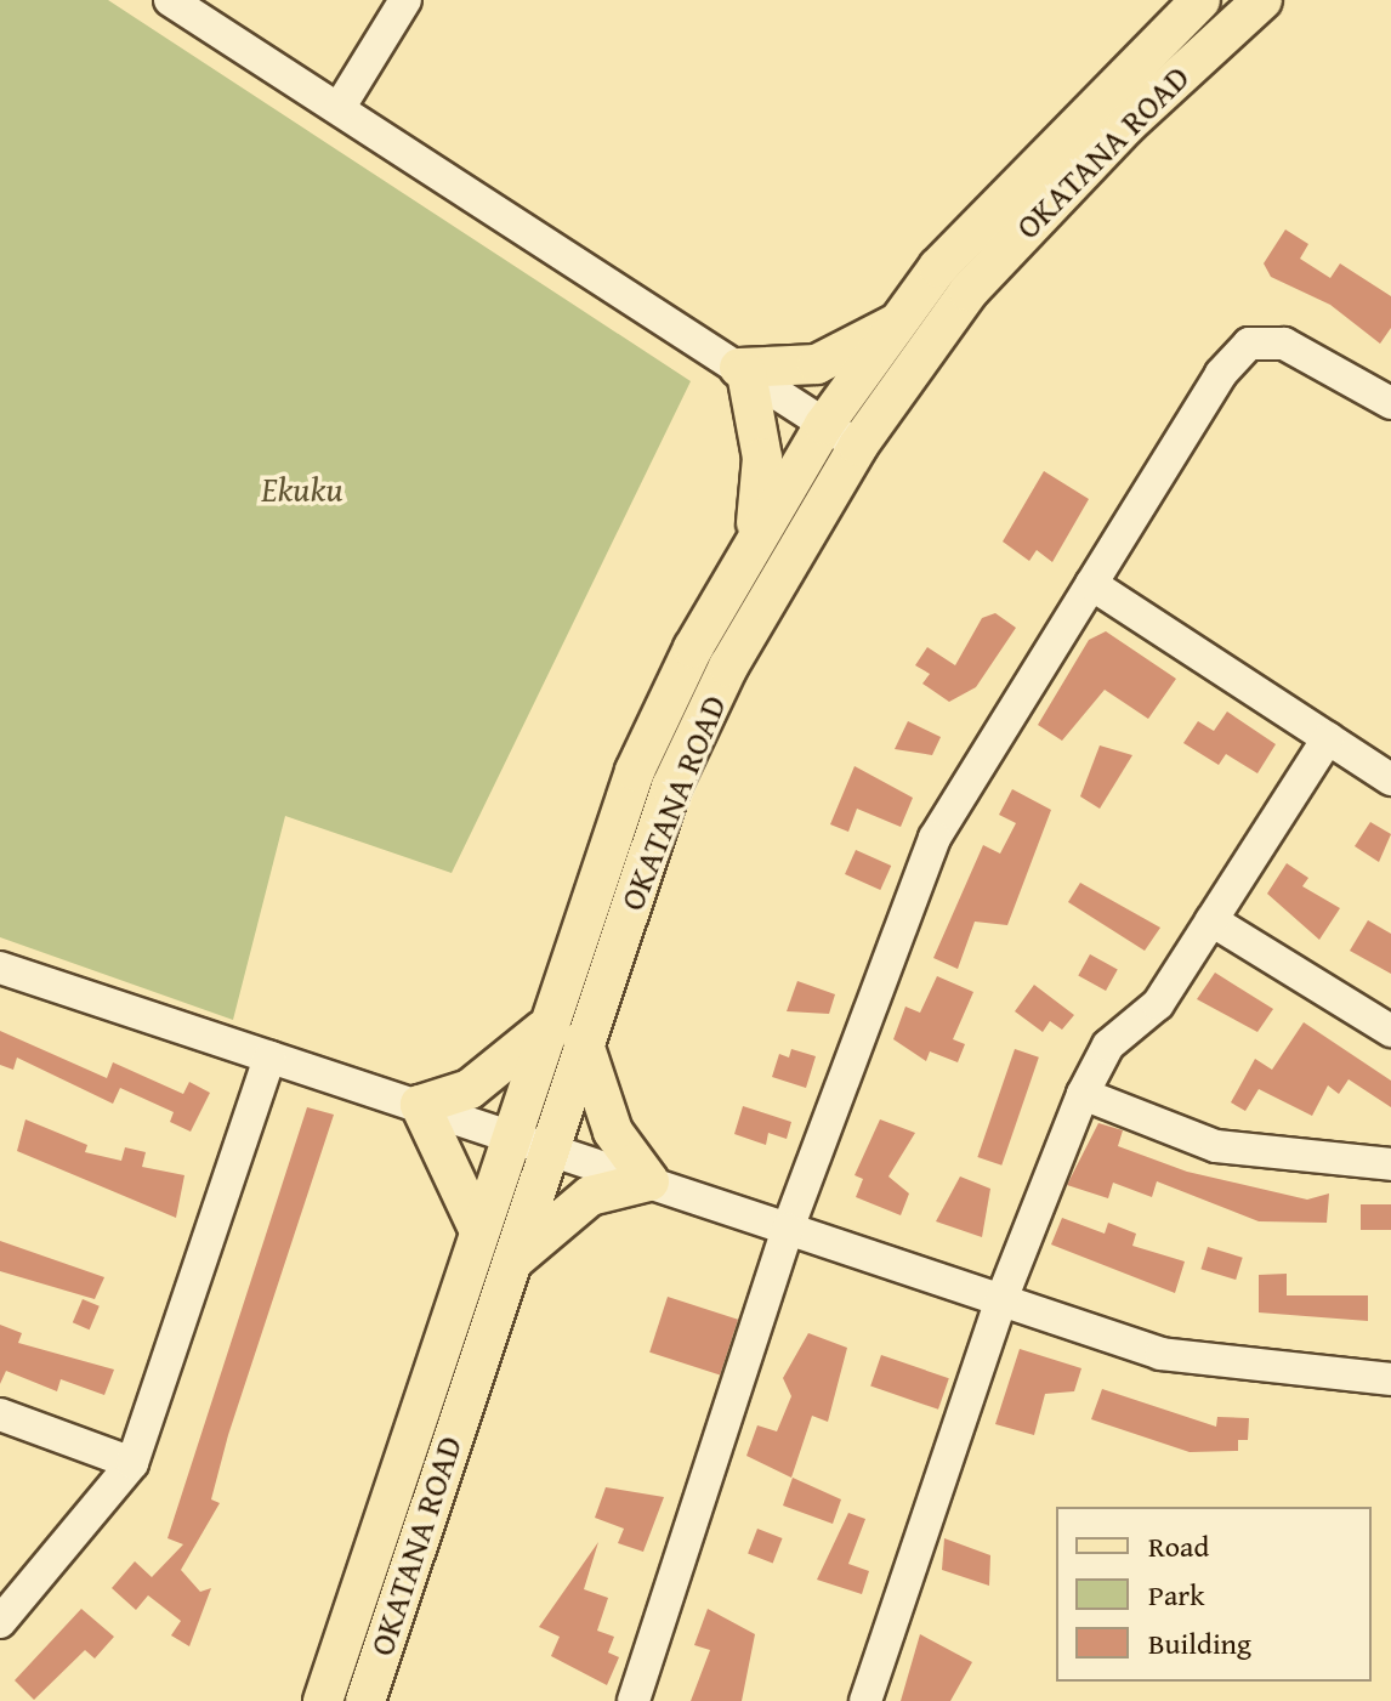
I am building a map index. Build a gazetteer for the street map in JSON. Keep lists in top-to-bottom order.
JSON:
{
  "streets": {
    "main road": ["OKATANA ROAD"]
  },
  "parks": ["Ekuku"],
  "legend": ["Road", "Park", "Building"]
}
